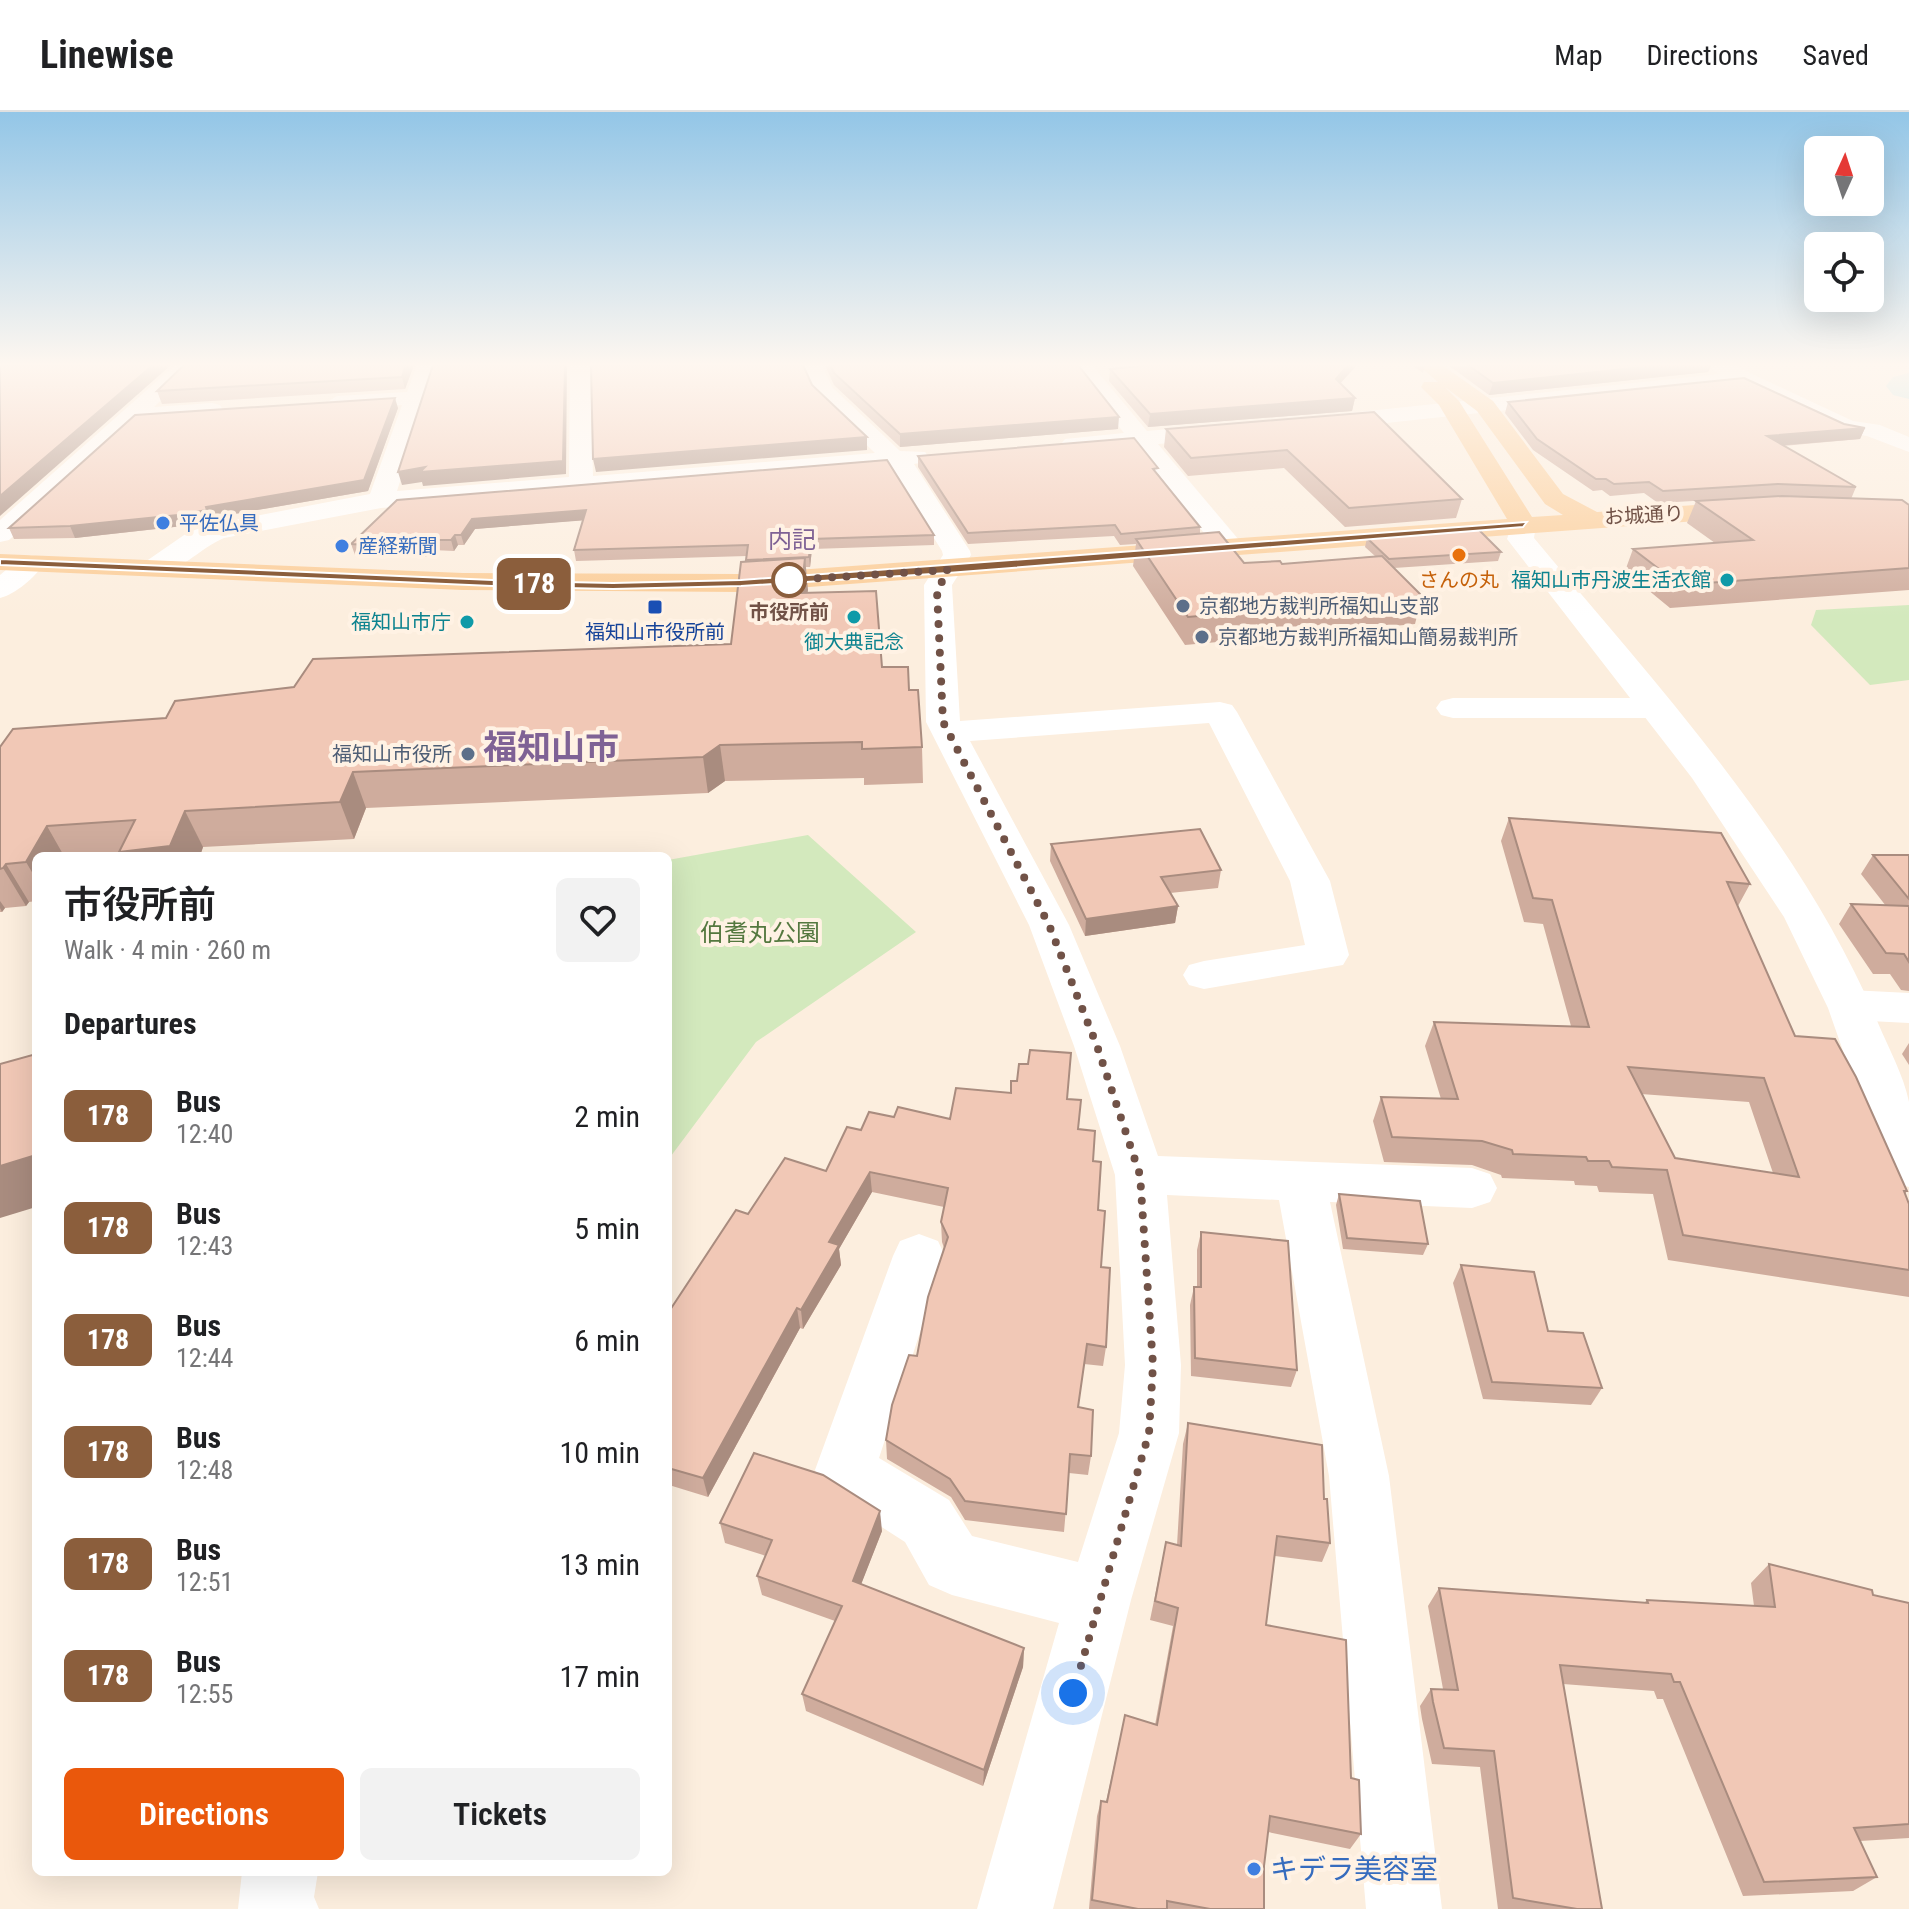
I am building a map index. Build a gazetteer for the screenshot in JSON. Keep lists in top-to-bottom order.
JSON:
{
  "streets": {
    "main road": ["お城通り"]
  },
  "districts": ["内記", "福知山市"],
  "parks": ["伯耆丸公園"],
  "places": {
    "other": [
      "平佐仏具",
      "産経新聞",
      "さんの丸",
      "市役所前",
      "福知山市丹波生活衣館",
      "京都地方裁判所福知山支部",
      "御大典記念",
      "福知山市庁",
      "京都地方裁判所福知山簡易裁判所",
      "福知山市役所",
      "キデラ美容室"
    ],
    "transit": ["福知山市役所前"]
  },
  "lines": ["bus line 178"],
  "north": "top",
  "page": {
    "header": "Linewise",
    "nav": ["Map", "Directions", "Saved"],
    "on_map": "178",
    "heading": [
      ["市役所前", "Walk · 4 min · 260 m"],
      "Departures"
    ],
    "list": [
      {
        "mark": "178",
        "name": "Bus",
        "note": "12:40",
        "value": "2 min"
      },
      {
        "mark": "178",
        "name": "Bus",
        "note": "12:43",
        "value": "5 min"
      },
      {
        "mark": "178",
        "name": "Bus",
        "note": "12:44",
        "value": "6 min"
      },
      {
        "mark": "178",
        "name": "Bus",
        "note": "12:48",
        "value": "10 min"
      },
      {
        "mark": "178",
        "name": "Bus",
        "note": "12:51",
        "value": "13 min"
      },
      {
        "mark": "178",
        "name": "Bus",
        "note": "12:55",
        "value": "17 min"
      }
    ],
    "buttons": ["Directions", "Tickets"]
  }
}
